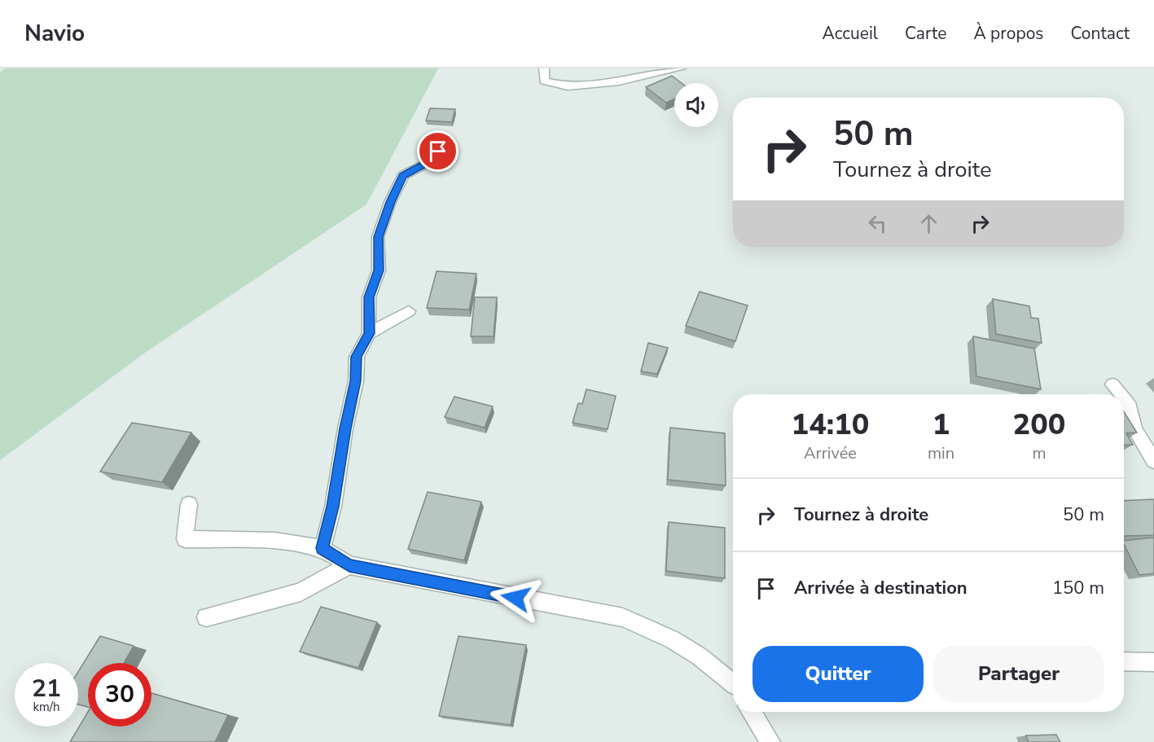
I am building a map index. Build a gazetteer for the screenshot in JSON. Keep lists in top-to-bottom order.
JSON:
{
  "page": {
    "header": "Navio",
    "nav": [
      "Accueil",
      "Carte",
      "À propos",
      "Contact"
    ],
    "turn": ["50 m", "Tournez à droite"],
    "eta": [
      "14:10",
      "Arrivée",
      "1",
      "min",
      "200",
      "m"
    ],
    "list": [
      {
        "name": "Tournez à droite",
        "value": "50 m"
      },
      {
        "name": "Arrivée à destination",
        "value": "150 m"
      }
    ],
    "buttons": ["Quitter", "Partager"],
    "speed": "21 km/h",
    "limit": "30"
  }
}
